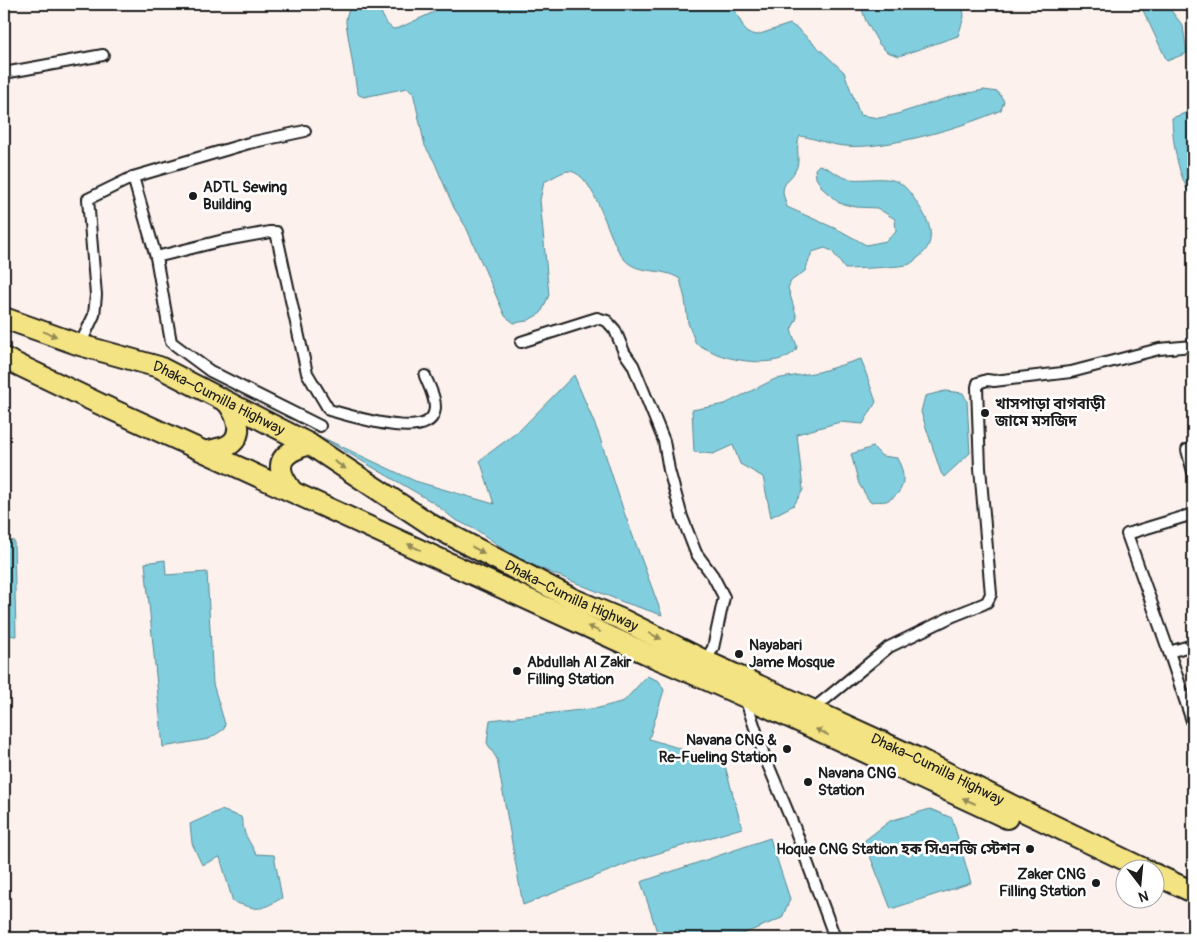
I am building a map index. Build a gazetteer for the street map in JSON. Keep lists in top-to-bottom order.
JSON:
{
  "streets": {
    "highway": ["Dhaka–Cumilla Highway"]
  },
  "places": [
    "ADTL Sewing Building",
    "খাসপাড়া বাগবাড়ী জামে মসজিদ",
    "Nayabari Jame Mosque",
    "Abdullah Al Zakir Filling Station",
    "Navana CNG & Re-Fueling Station",
    "Navana CNG Station",
    "Hoque CNG Station হক সিএনজি স্টেশন",
    "Zaker CNG Filling Station"
  ],
  "north": "bottom"
}
